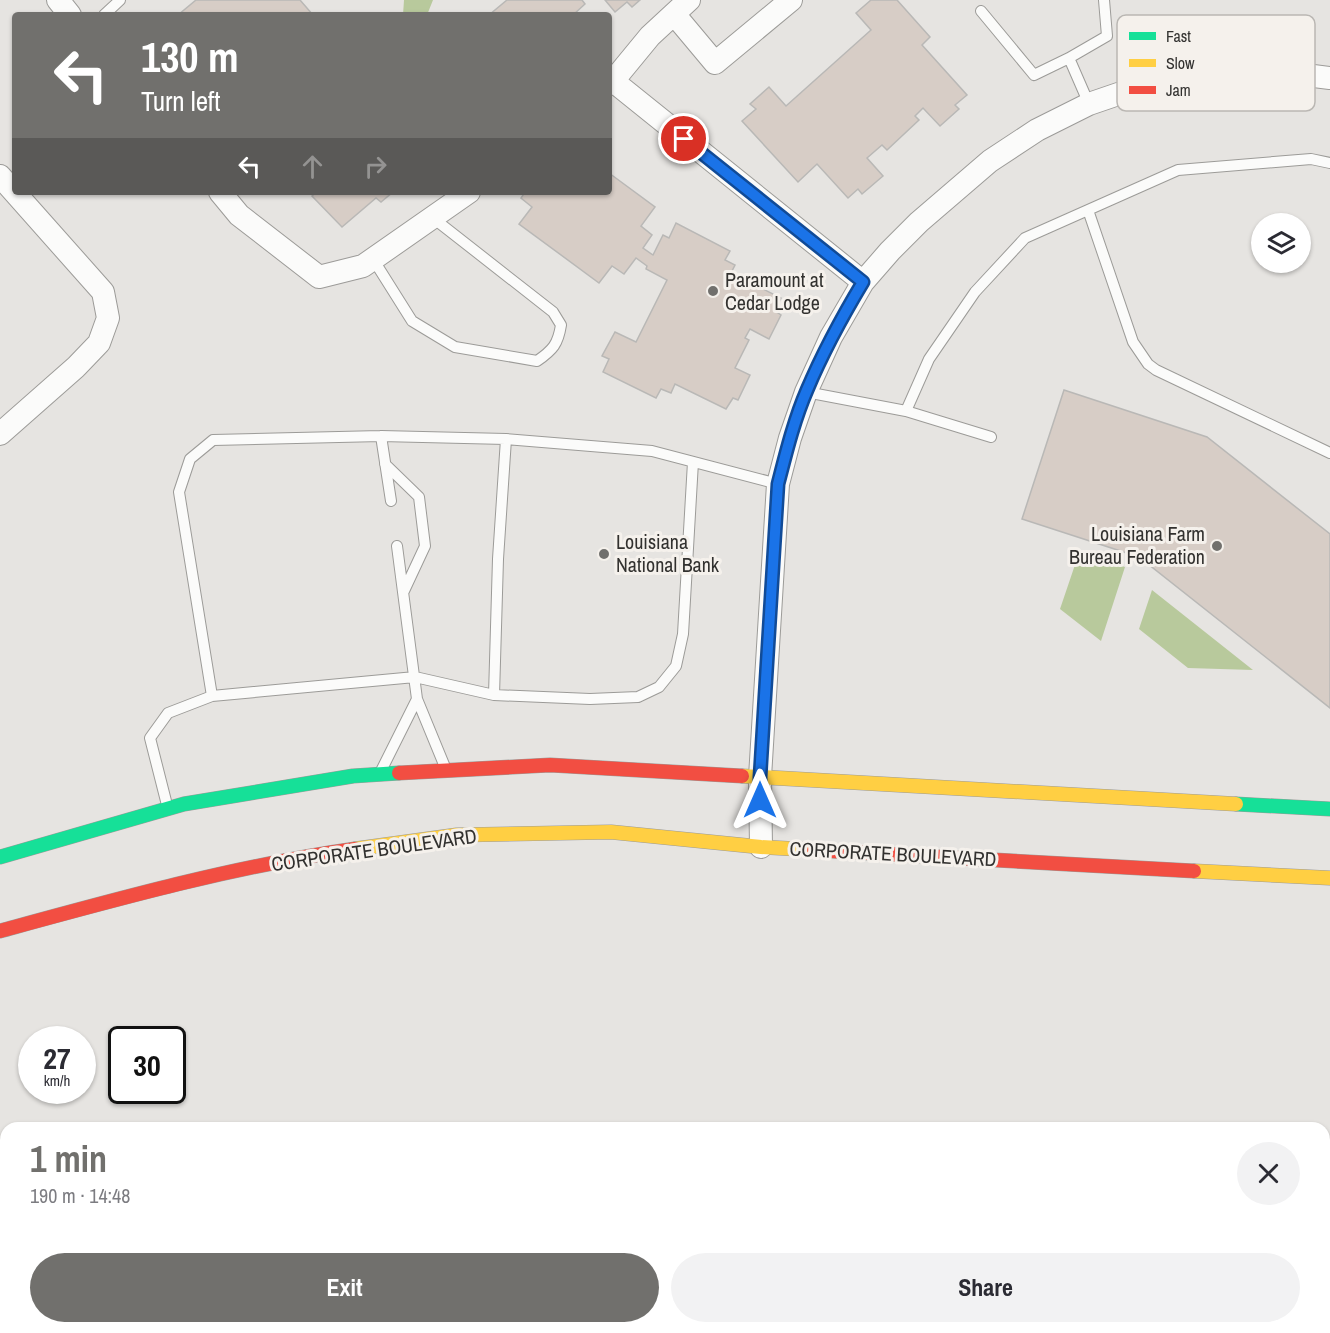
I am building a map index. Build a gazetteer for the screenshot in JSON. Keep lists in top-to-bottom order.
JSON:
{
  "streets": {
    "street": ["CORPORATE BOULEVARD"]
  },
  "places": ["Paramount at Cedar Lodge", "Louisiana Farm Bureau Federation", "Louisiana National Bank"],
  "legend": ["Fast", "Slow", "Jam"],
  "page": {
    "turn": ["130 m", "Turn left"],
    "speed": "27 km/h",
    "limit": "30",
    "heading": ["1 min", "190 m · 14:48"],
    "buttons": ["Exit", "Share"]
  }
}
